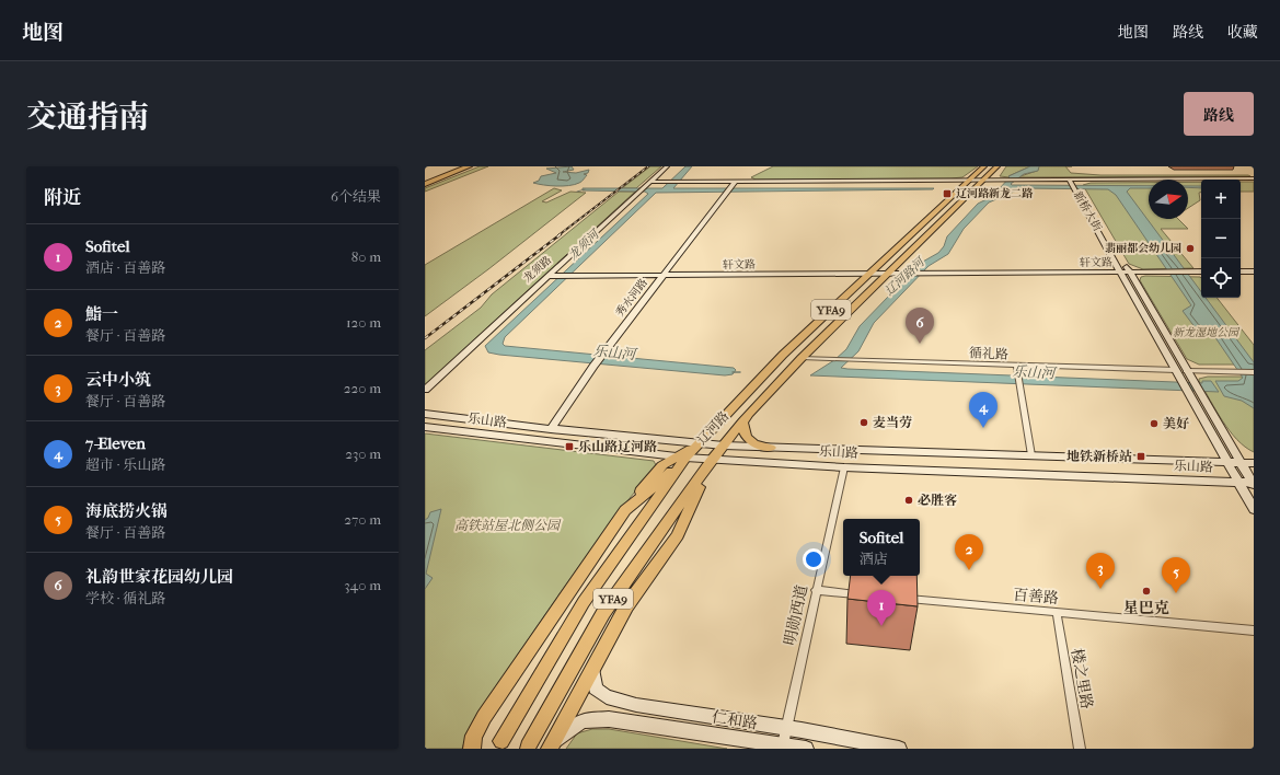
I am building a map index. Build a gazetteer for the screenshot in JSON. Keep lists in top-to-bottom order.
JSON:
{
  "streets": {
    "main road": ["YFA9", "辽河路"],
    "street": [
      "新桥大街",
      "轩文路",
      "龙须路",
      "秀水河路",
      "循礼路",
      "乐山路",
      "百善路",
      "明勋西道",
      "楼之里路",
      "仁和路"
    ]
  },
  "crossings": [
    ["新桥大街", "轩文路"],
    ["新桥大街", "循礼路"],
    ["新桥大街", "乐山路"],
    ["轩文路", "龙须路"],
    ["轩文路", "秀水河路"],
    ["轩文路", "辽河路"],
    ["秀水河路", "乐山路"],
    ["YFA9", "乐山路"],
    ["YFA9", "辽河路"],
    ["循礼路", "辽河路"],
    ["乐山路", "辽河路"],
    ["乐山路", "明勋西道"],
    ["百善路", "楼之里路"],
    ["明勋西道", "仁和路"]
  ],
  "water": ["龙须河", "辽河路河", "乐山河"],
  "parks": ["新龙湿地公园", "高铁站屋北侧公园"],
  "places": {
    "transit": ["辽河路新龙二路", "乐山路辽河路", "地铁新桥站"],
    "other": [
      "翡丽都会幼儿园",
      "麦当劳",
      "美好",
      "必胜客",
      "星巴克"
    ]
  },
  "north": "right",
  "page": {
    "header": "地图",
    "nav": ["地图", "路线", "收藏"],
    "title": "交通指南",
    "buttons": "路线",
    "heading": ["附近", "6个结果"],
    "map_buttons": ["+", "−"],
    "list": [
      {
        "mark": "1",
        "name": "Sofitel",
        "note": "酒店 · 百善路",
        "value": "80 m"
      },
      {
        "mark": "2",
        "name": "鮨一",
        "note": "餐厅 · 百善路",
        "value": "120 m"
      },
      {
        "mark": "3",
        "name": "云中小筑",
        "note": "餐厅 · 百善路",
        "value": "220 m"
      },
      {
        "mark": "4",
        "name": "7-Eleven",
        "note": "超市 · 乐山路",
        "value": "230 m"
      },
      {
        "mark": "5",
        "name": "海底捞火锅",
        "note": "餐厅 · 百善路",
        "value": "270 m"
      },
      {
        "mark": "6",
        "name": "礼韵世家花园幼儿园",
        "note": "学校 · 循礼路",
        "value": "340 m"
      }
    ],
    "pins": [
      "6",
      "4",
      "2",
      "3",
      "5",
      "1"
    ],
    "popup": ["Sofitel", "酒店"]
  }
}
